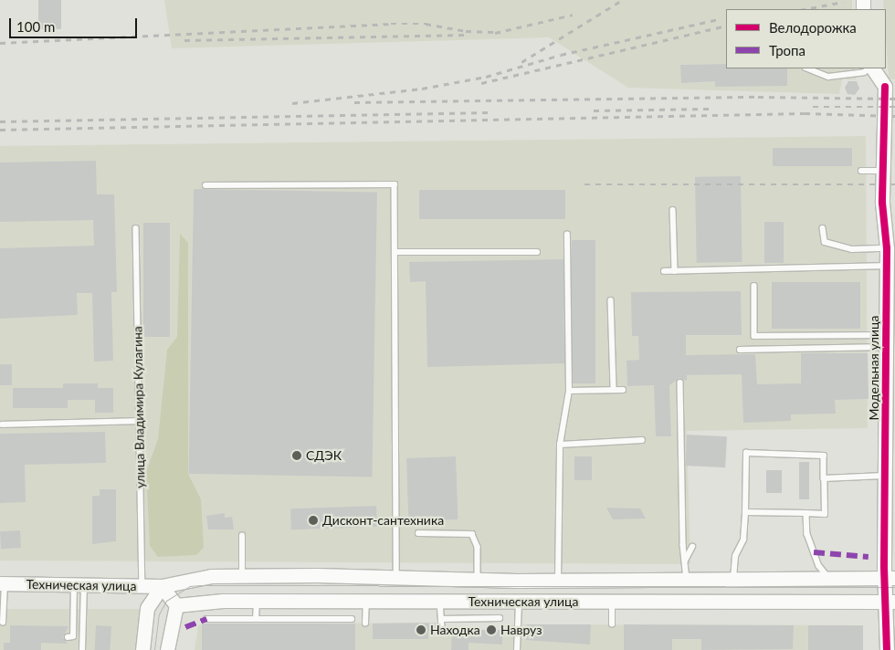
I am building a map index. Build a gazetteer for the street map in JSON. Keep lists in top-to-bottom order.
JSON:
{
  "streets": {
    "main road": ["Модельная улица", "Техническая улица"],
    "lane": ["улица Владимира Кулагина"]
  },
  "crossings": [
    ["Модельная улица", "Техническая улица"],
    ["улица Владимира Кулагина", "Техническая улица"]
  ],
  "places": [
    "СДЭК",
    "Дисконт-сантехника",
    "Находка",
    "Навруз"
  ],
  "legend": ["Велодорожка", "Тропа"],
  "scale_bar": "100 m"
}
